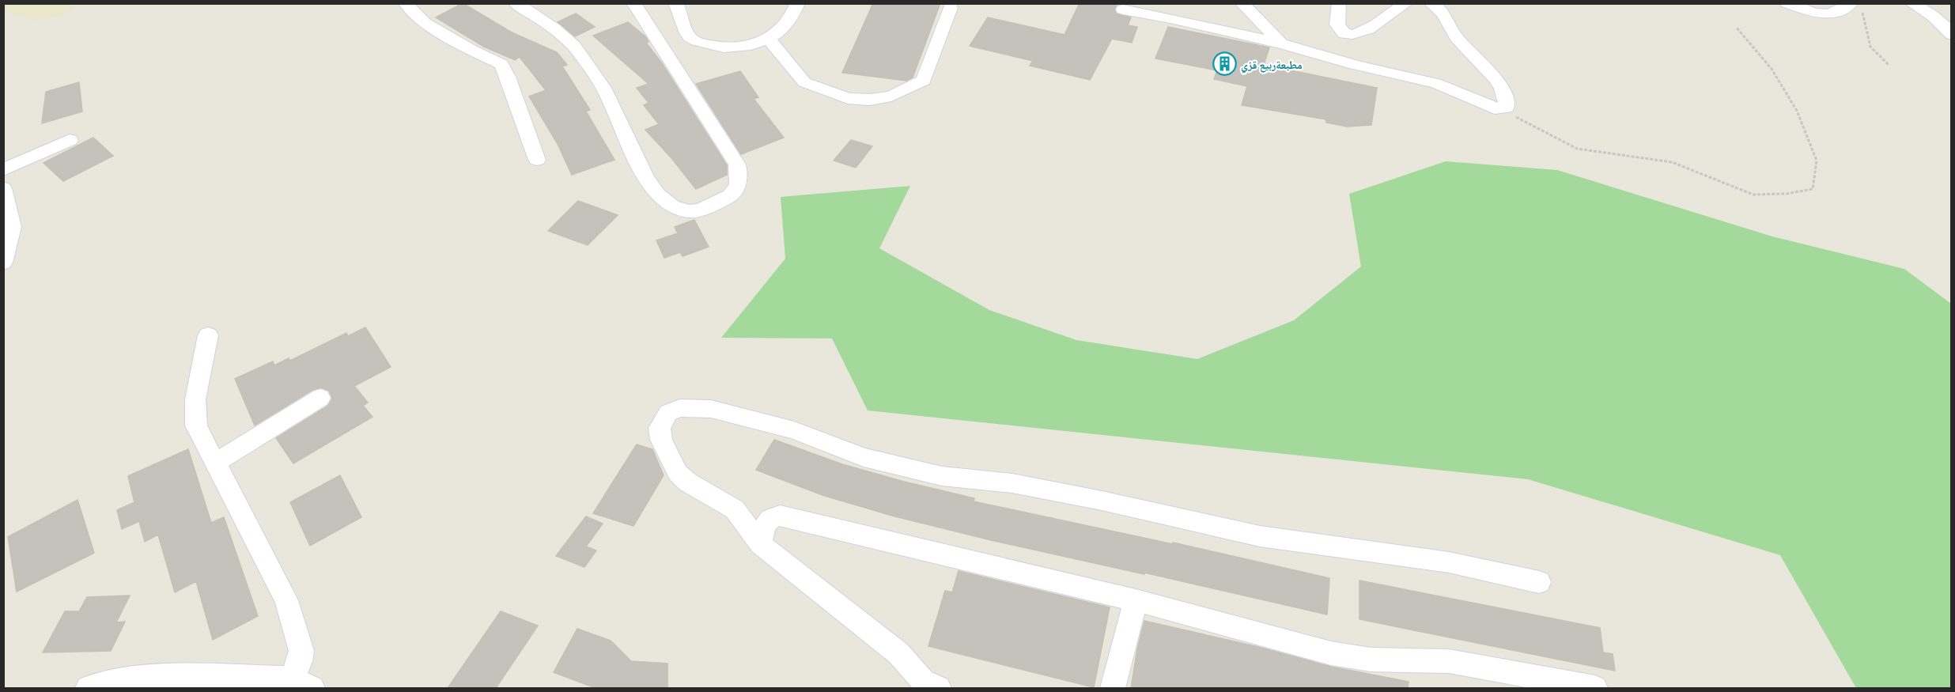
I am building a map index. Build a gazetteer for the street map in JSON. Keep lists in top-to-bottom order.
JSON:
{
  "places": {
    "building": ["مطبعةربيع قزي"]
  }
}
